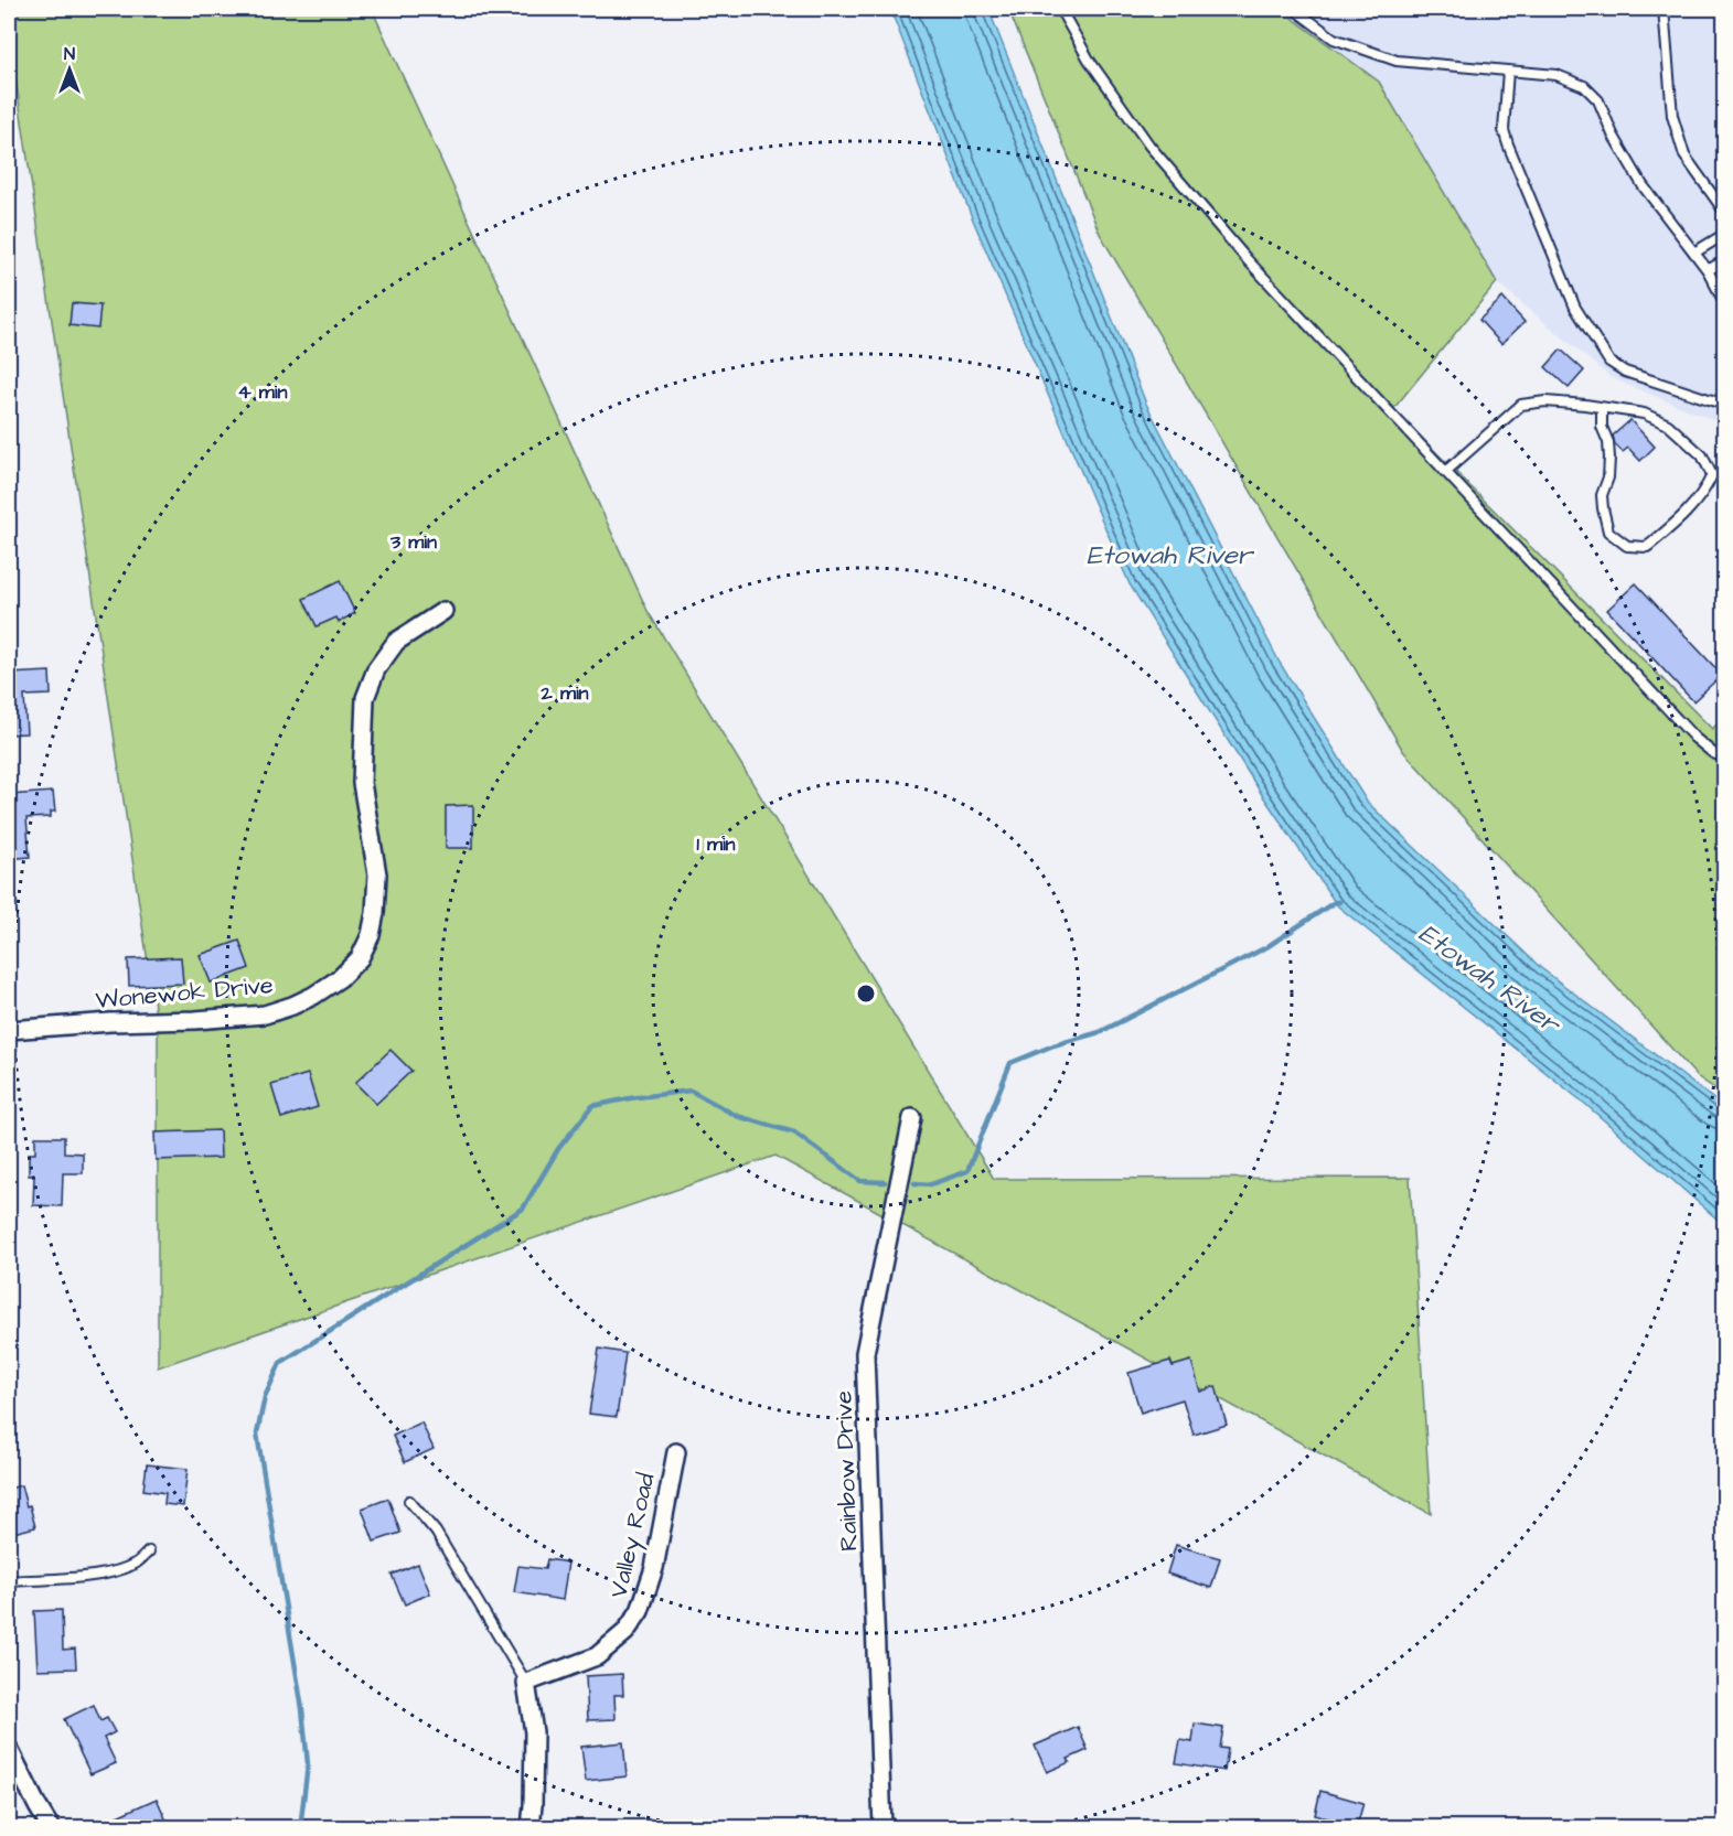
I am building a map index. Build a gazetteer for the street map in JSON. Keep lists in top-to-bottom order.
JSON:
{
  "streets": {
    "street": ["Wonewok Drive", "Rainbow Drive", "Valley Road"]
  },
  "water": ["Etowah River"],
  "north": "top",
  "rings": [
    "4 min",
    "3 min",
    "2 min",
    "1 min"
  ]
}
